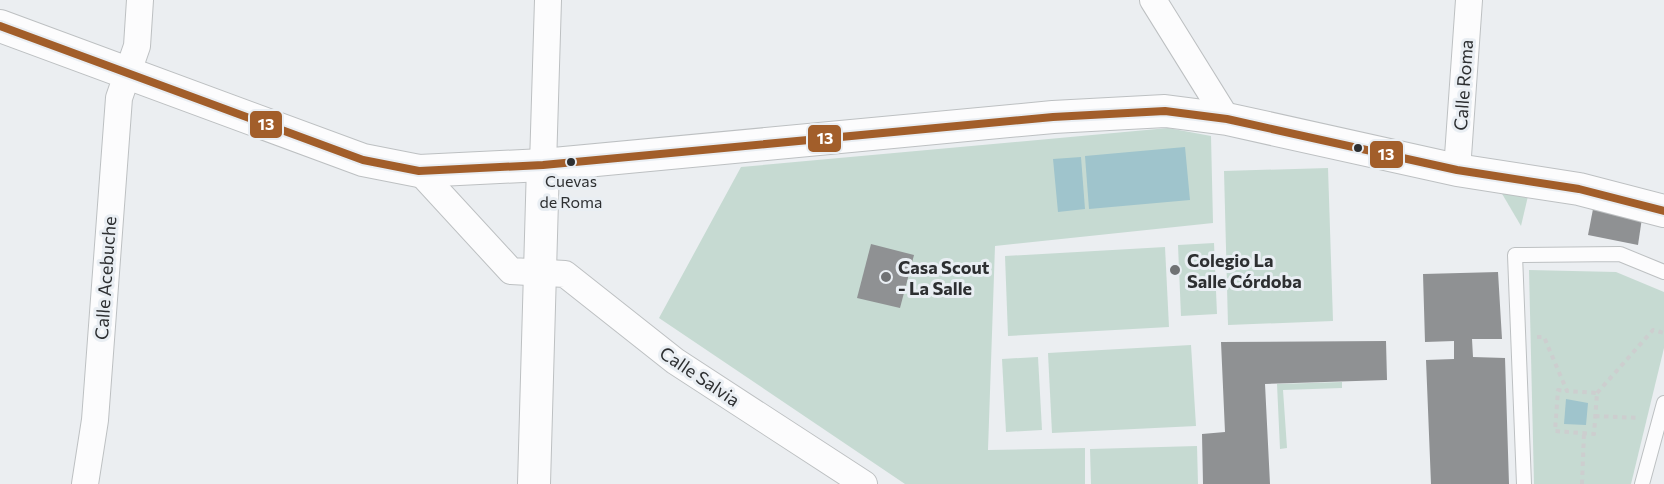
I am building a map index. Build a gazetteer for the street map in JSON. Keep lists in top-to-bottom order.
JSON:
{
  "streets": {
    "street": ["Calle Roma", "Calle Acebuche", "Calle Salvia"]
  },
  "places": ["Cuevas de Roma", "Colegio La Salle Córdoba", "Casa Scout - La Salle"],
  "lines": ["transit line 13"]
}
